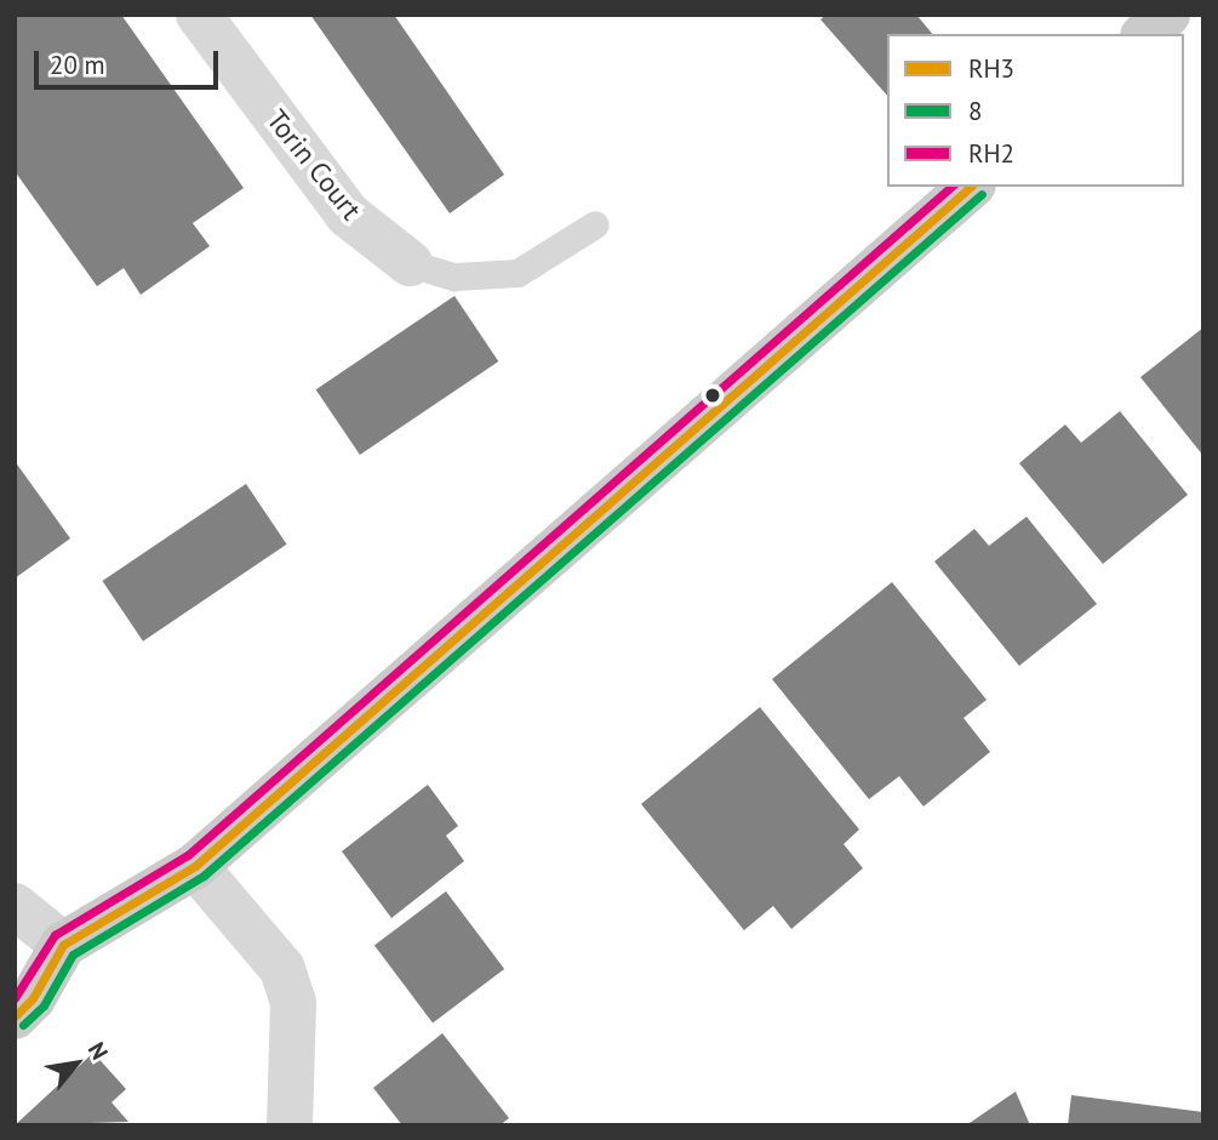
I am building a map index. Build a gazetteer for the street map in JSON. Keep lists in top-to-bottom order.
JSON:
{
  "streets": {
    "street": ["Torin Court"]
  },
  "lines": ["transit line RH3", "transit line RH2", "transit line 8"],
  "legend": ["RH3", "8", "RH2"],
  "scale_bar": "20 m",
  "north": "top right"
}
